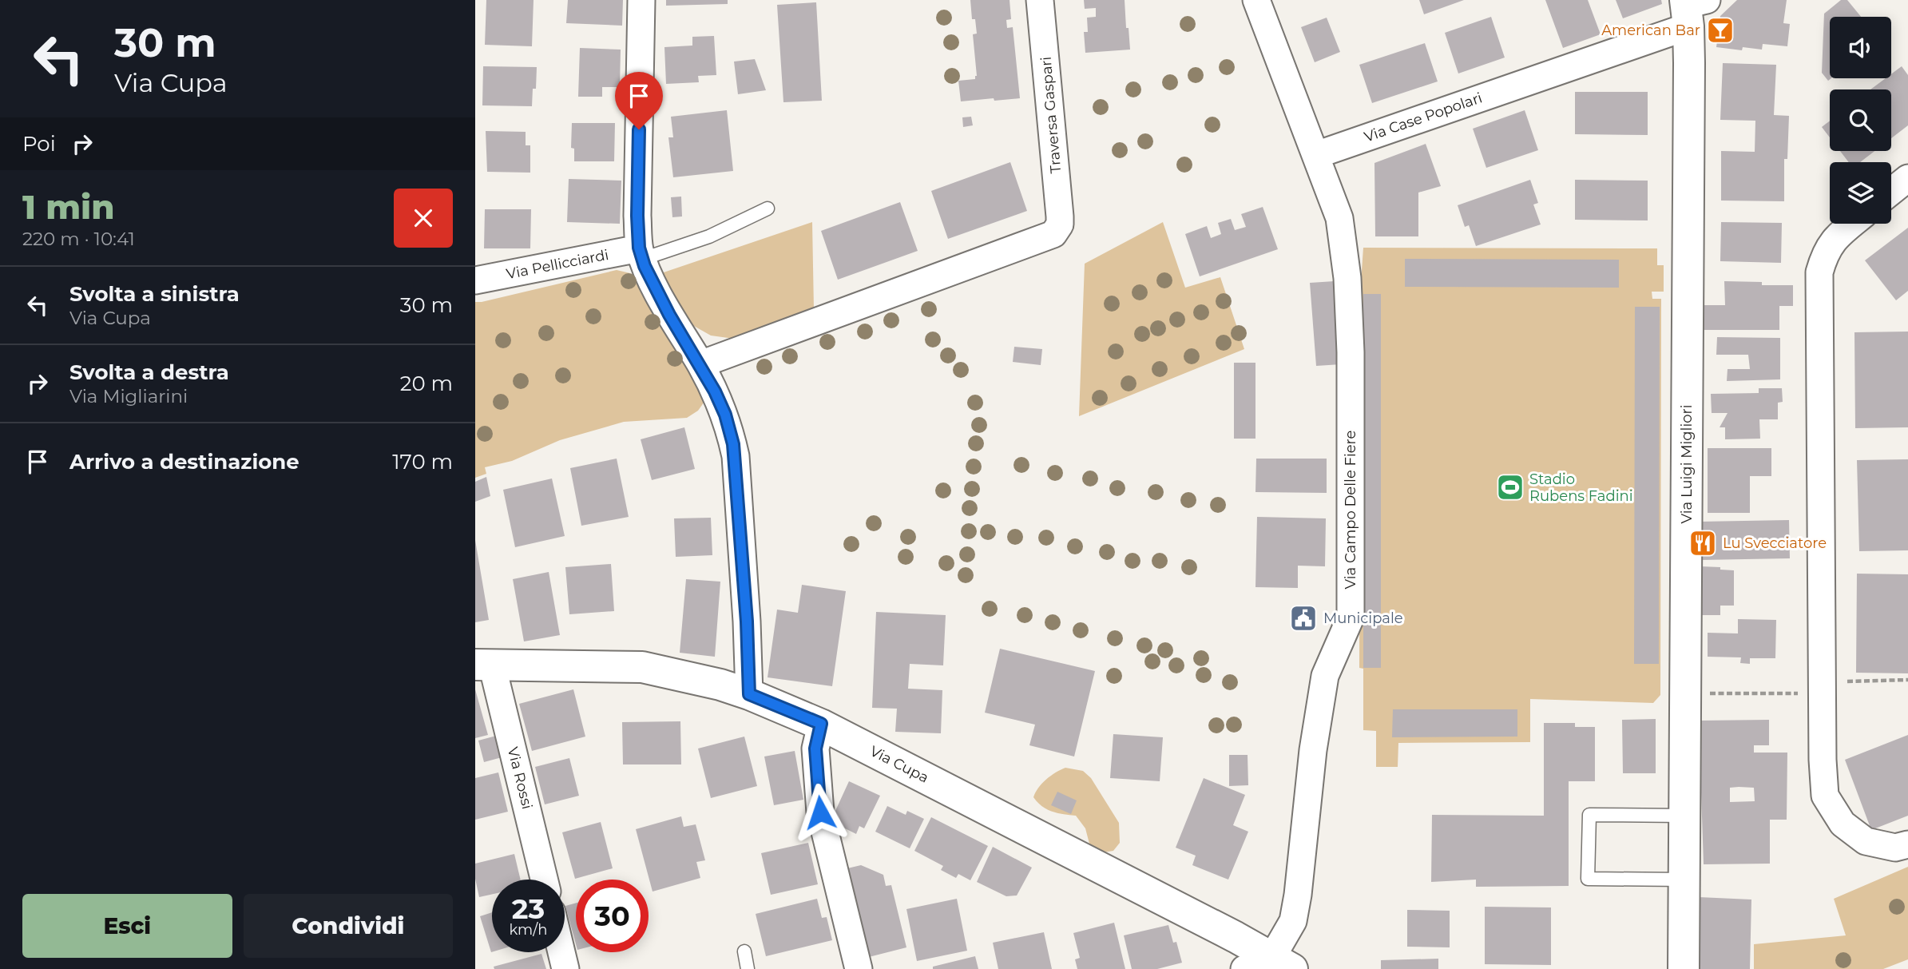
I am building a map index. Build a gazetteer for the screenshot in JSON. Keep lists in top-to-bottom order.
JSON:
{
  "streets": {
    "main road": ["Via Luigi Migliori", "Via Cupa"],
    "street": [
      "Traversa Gaspari",
      "Via Case Popolari",
      "Via Pellicciardi",
      "Via Campo Delle Fiere",
      "Via Rossi"
    ]
  },
  "crossings": [
    ["Via Case Popolari", "Via Luigi Migliori"],
    ["Via Case Popolari", "Via Campo Delle Fiere"],
    ["Via Campo Delle Fiere", "Via Cupa"],
    ["Via Cupa", "Via Rossi"]
  ],
  "places": {
    "bar": ["American Bar"],
    "sports": ["Stadio Rubens Fadini"],
    "restaurant": ["Lu Svecciatore"],
    "public building": ["Municipale"]
  },
  "page": {
    "turn": ["30 m", "Via Cupa"],
    "then": "Poi",
    "heading": ["1 min", "220 m · 10:41"],
    "list": [
      {
        "name": "Svolta a sinistra",
        "note": "Via Cupa",
        "value": "30 m"
      },
      {
        "name": "Svolta a destra",
        "note": "Via Migliarini",
        "value": "20 m"
      },
      {
        "name": "Arrivo a destinazione",
        "value": "170 m"
      }
    ],
    "speed": "23 km/h",
    "limit": "30",
    "buttons": ["Esci", "Condividi"]
  }
}
